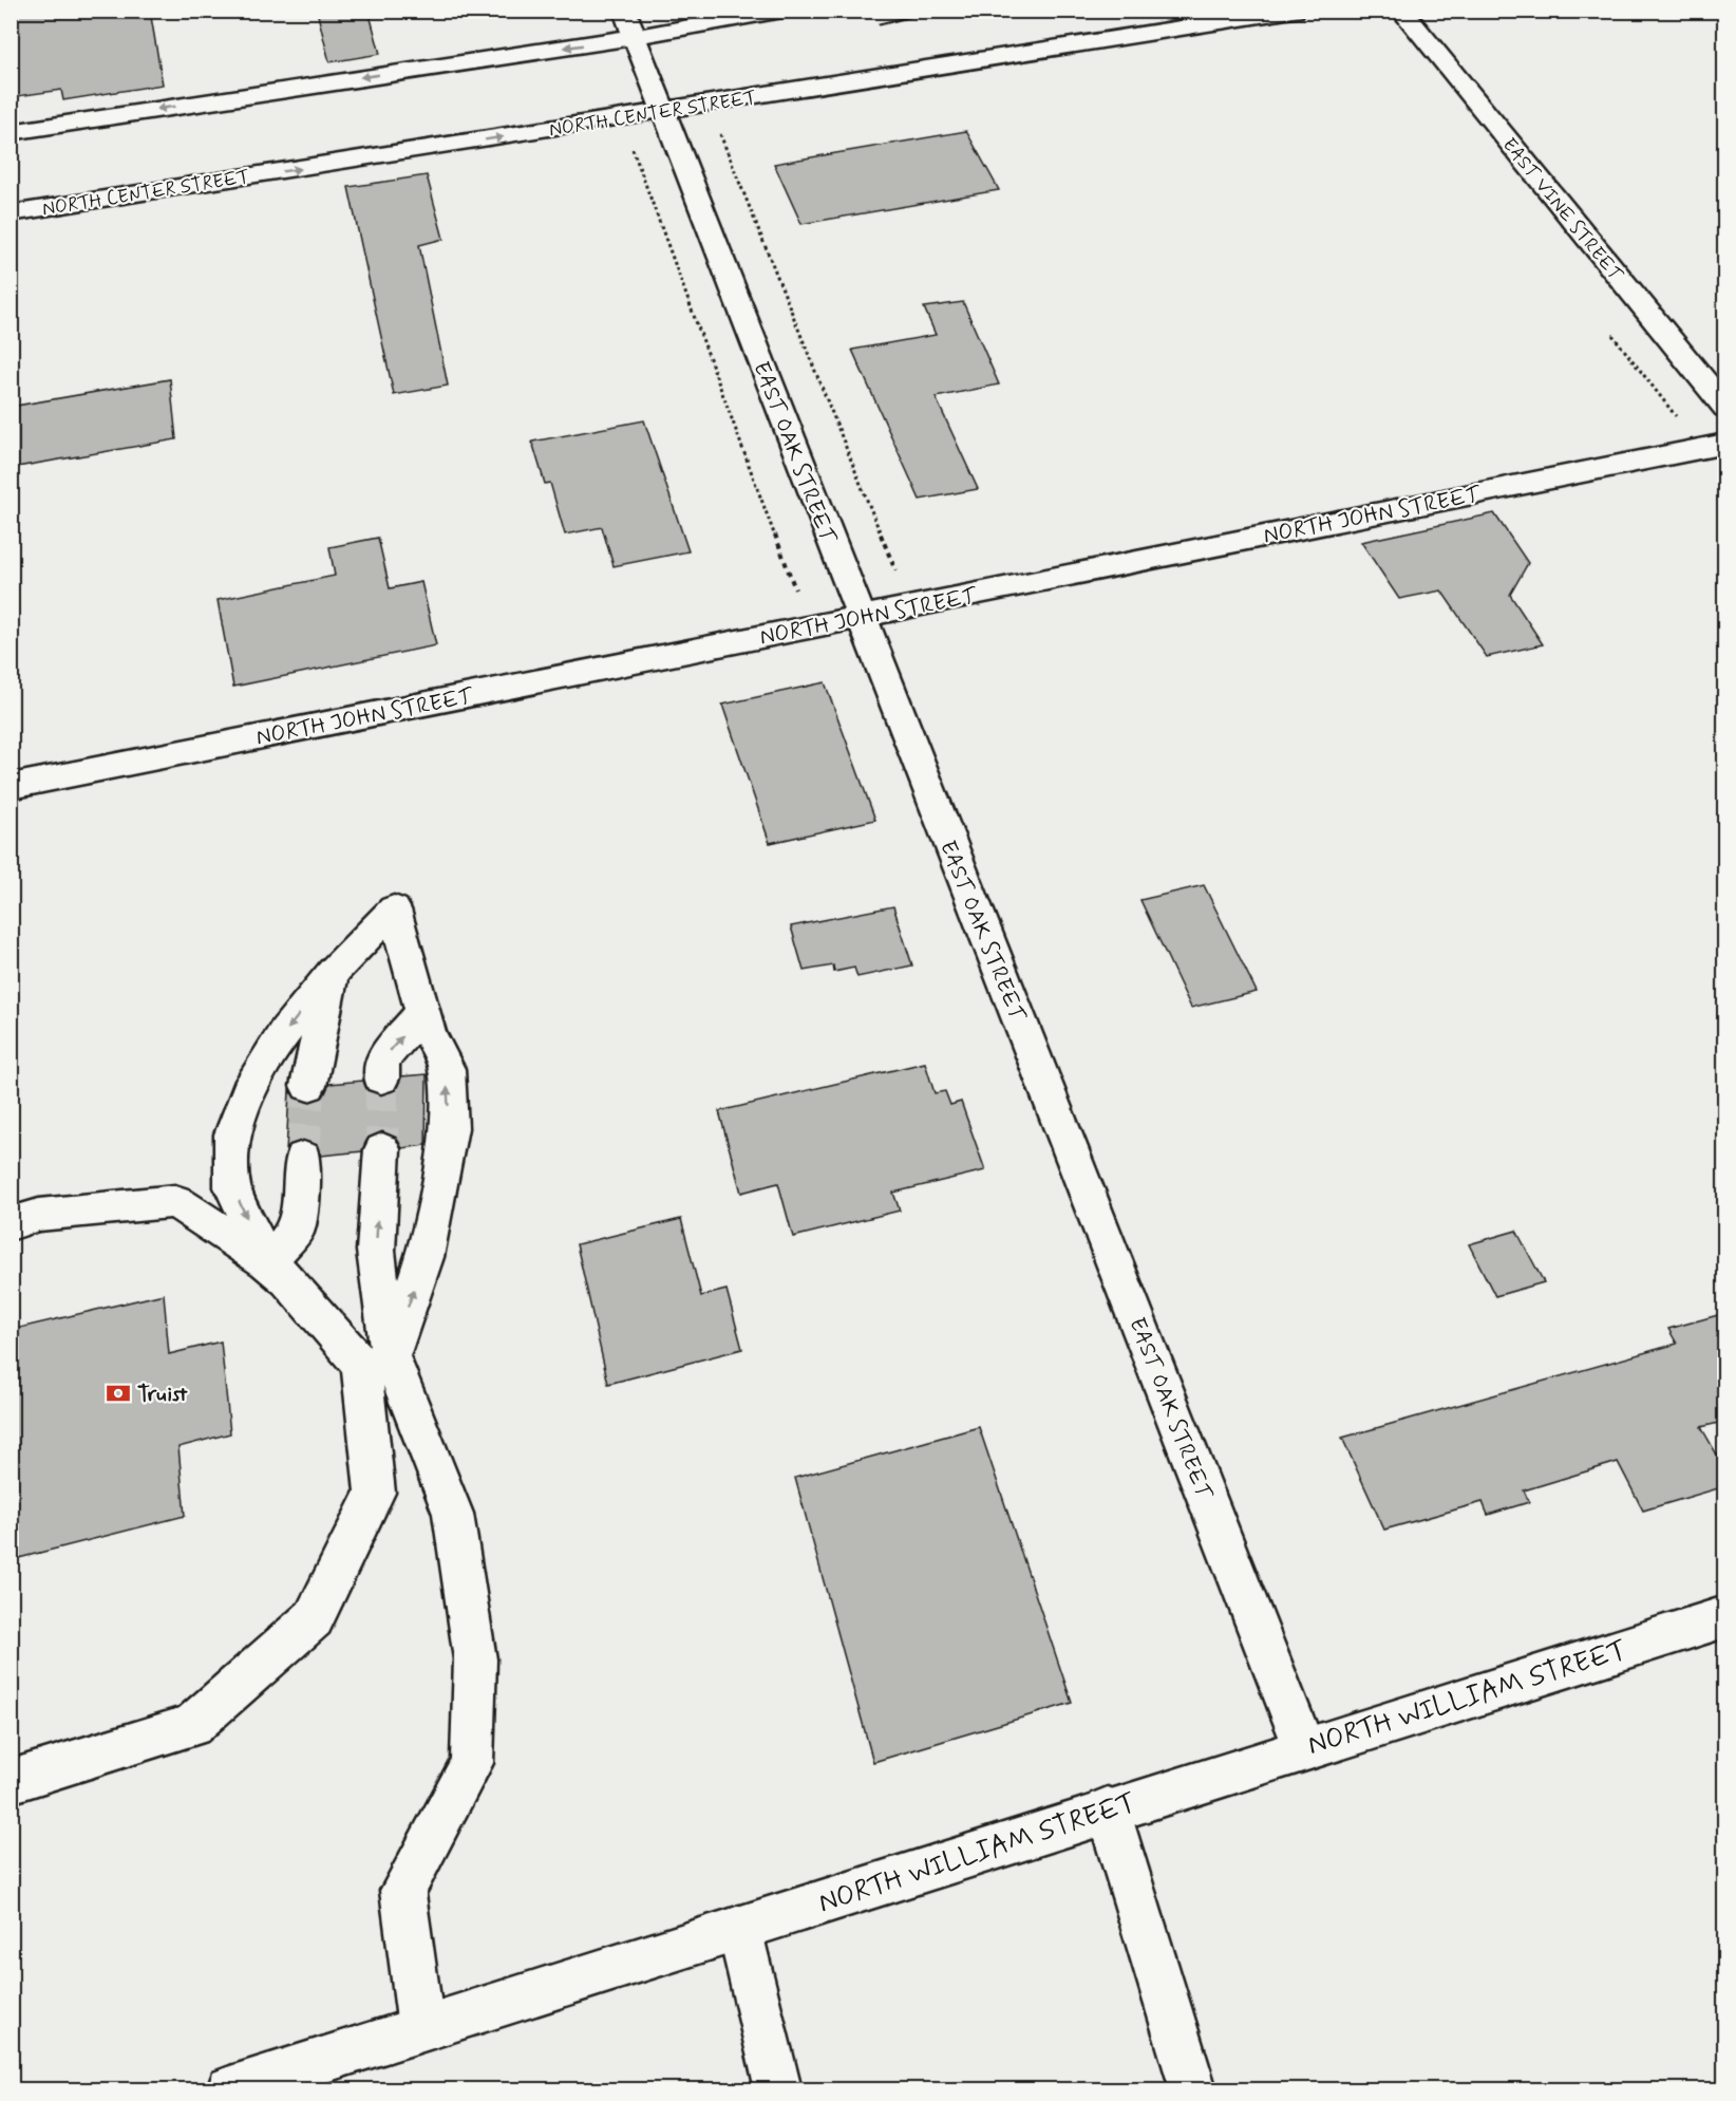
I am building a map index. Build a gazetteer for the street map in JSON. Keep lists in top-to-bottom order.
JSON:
{
  "streets": {
    "street": [
      "NORTH CENTER STREET",
      "EAST VINE STREET",
      "EAST OAK STREET",
      "NORTH JOHN STREET",
      "NORTH WILLIAM STREET"
    ]
  },
  "crossings": [
    ["NORTH CENTER STREET", "EAST OAK STREET"],
    ["EAST OAK STREET", "NORTH JOHN STREET"],
    ["EAST OAK STREET", "NORTH WILLIAM STREET"]
  ],
  "places": {
    "bank": ["Truist"]
  }
}
